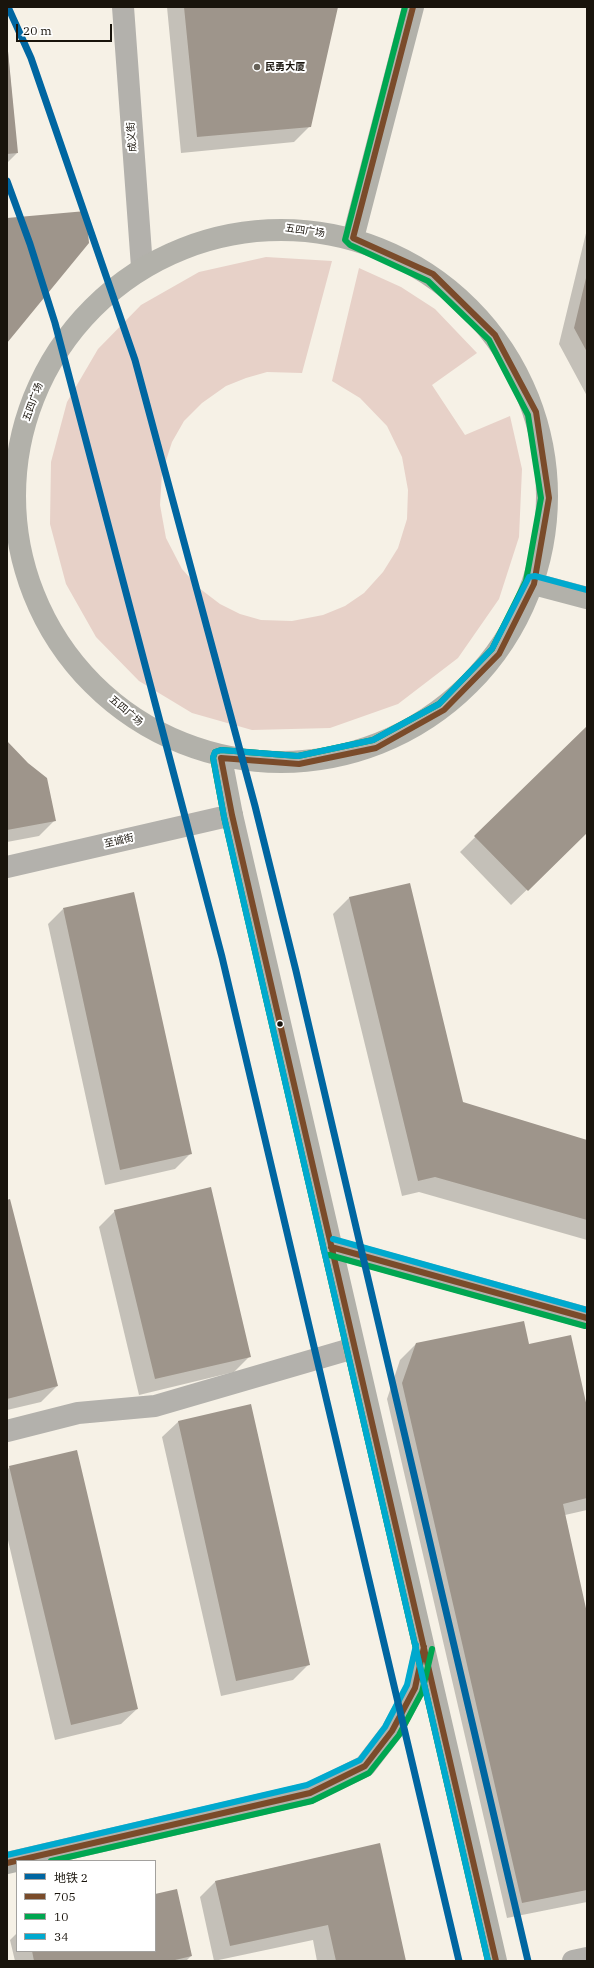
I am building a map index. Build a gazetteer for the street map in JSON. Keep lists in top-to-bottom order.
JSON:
{
  "streets": {
    "street": ["成义街", "五四广场", "至诚街"]
  },
  "crossings": [
    ["成义街", "五四广场"]
  ],
  "places": ["民勇大厦"],
  "lines": [
    "metro line 2",
    "transit line 705",
    "transit line 10",
    "transit line 34"
  ],
  "legend": [
    "地铁 2",
    "705",
    "10",
    "34"
  ],
  "scale_bar": "20 m"
}
